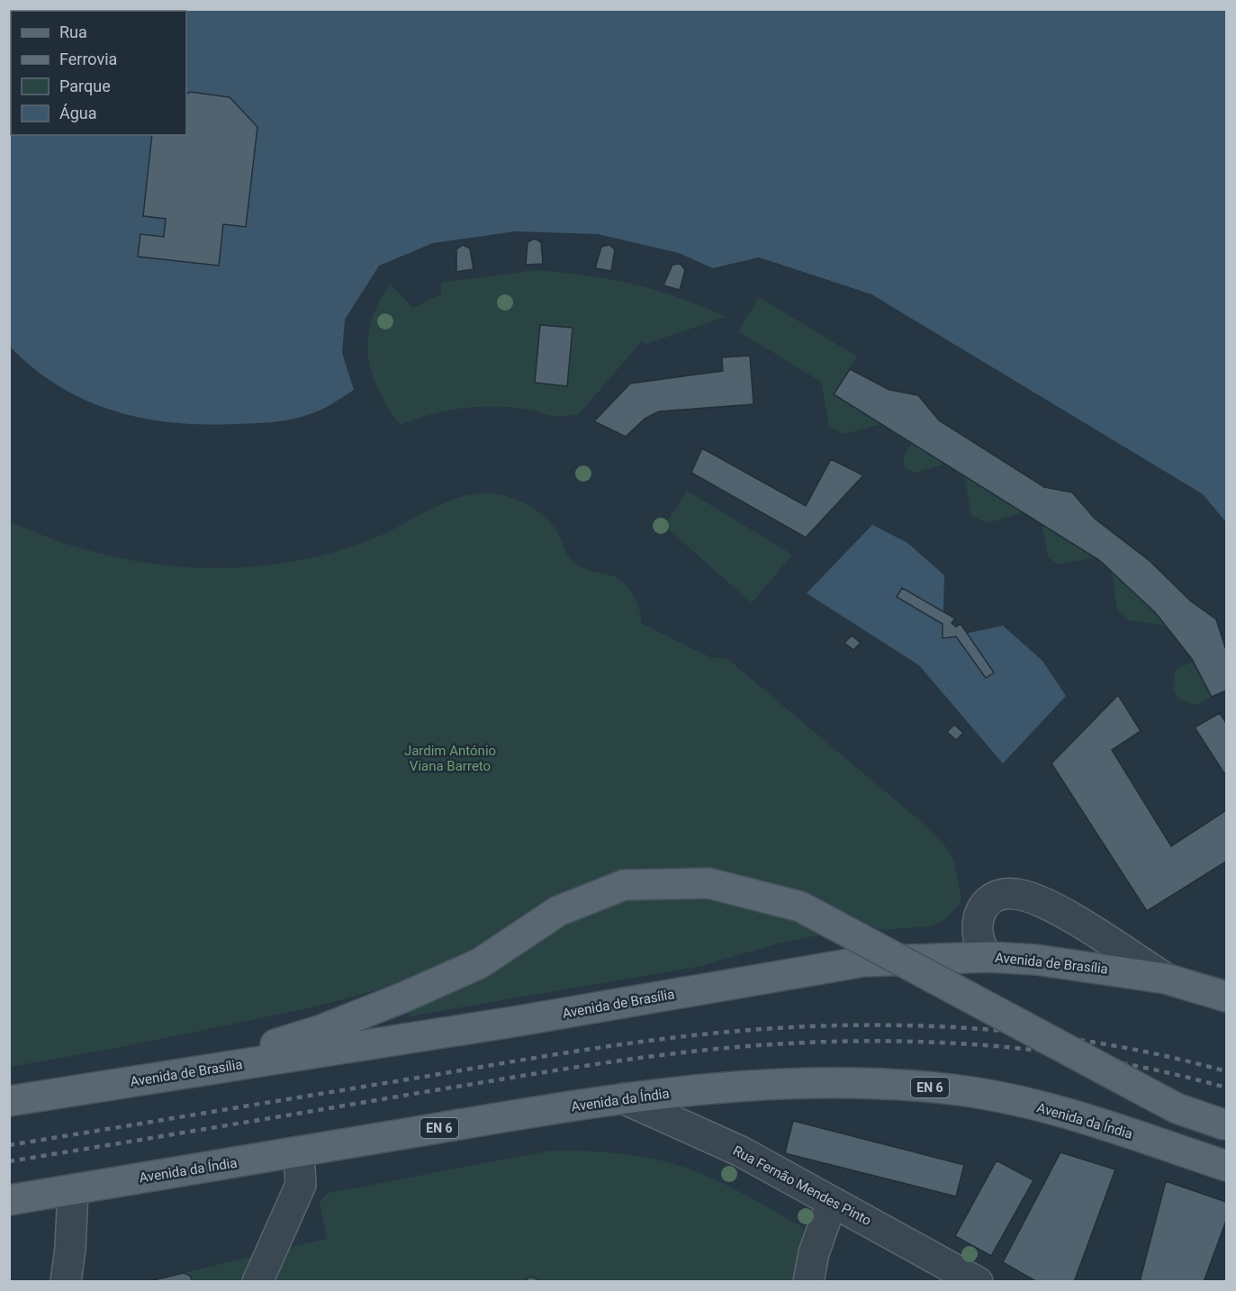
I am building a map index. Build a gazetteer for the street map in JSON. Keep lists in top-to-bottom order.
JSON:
{
  "streets": {
    "main road": ["Avenida de Brasília", "EN 6", "Avenida da Índia"],
    "street": ["Rua Fernão Mendes Pinto"]
  },
  "crossings": [
    ["Avenida da Índia", "Rua Fernão Mendes Pinto"]
  ],
  "parks": ["Jardim António Viana Barreto"],
  "legend": [
    "Rua",
    "Ferrovia",
    "Parque",
    "Água"
  ]
}
